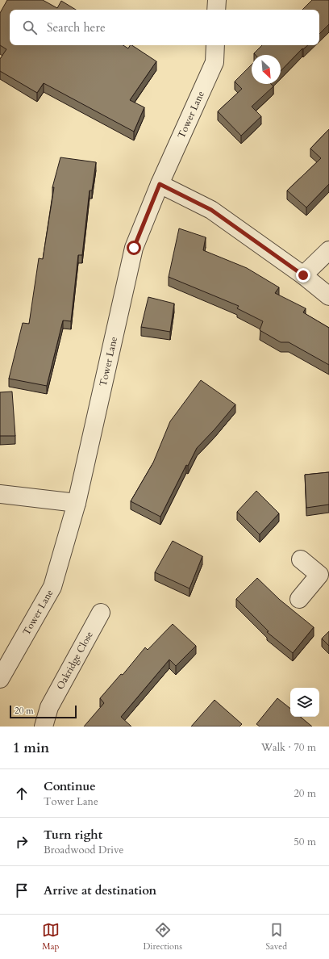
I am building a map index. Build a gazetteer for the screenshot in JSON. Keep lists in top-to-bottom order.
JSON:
{
  "streets": {
    "street": ["Tower Lane", "Oakridge Close"]
  },
  "scale_bar": "20 m",
  "north": "bottom right",
  "page": {
    "search": "Search here",
    "scale": "20 m",
    "heading": ["1 min", "Walk · 70 m"],
    "list": [
      ["Continue", "Tower Lane", "20 m"],
      ["Turn right", "Broadwood Drive", "50 m"],
      "Arrive at destination"
    ],
    "nav": ["Map", "Directions", "Saved"]
  }
}
